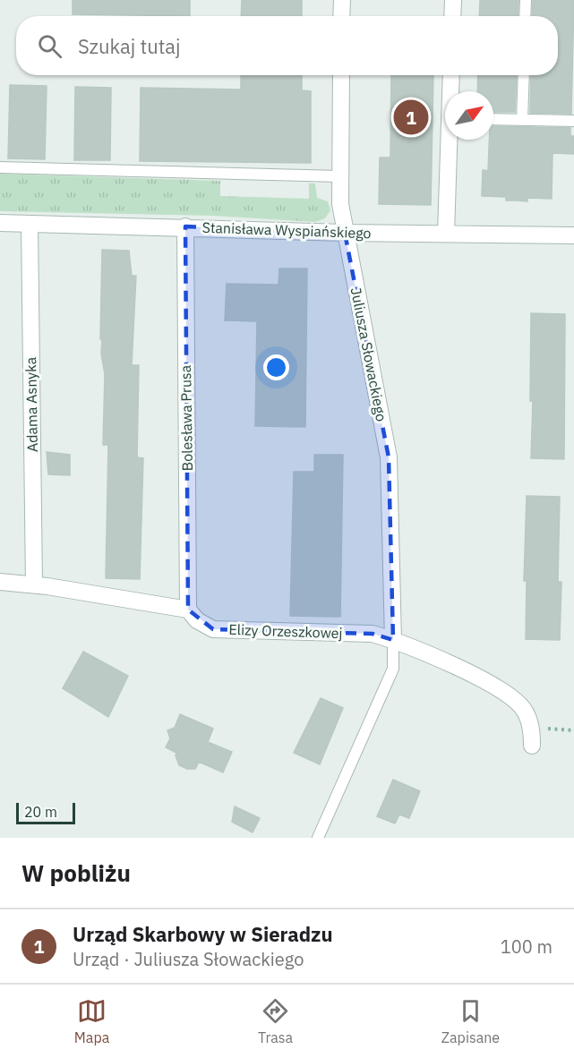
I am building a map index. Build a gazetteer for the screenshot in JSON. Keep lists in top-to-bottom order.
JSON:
{
  "streets": {
    "street": [
      "Stanisława Wyspiańskiego",
      "Juliusza Słowackiego",
      "Adama Asnyka",
      "Bolesława Prusa",
      "Elizy Orzeszkowej"
    ]
  },
  "crossings": [
    ["Stanisława Wyspiańskiego", "Juliusza Słowackiego"],
    ["Stanisława Wyspiańskiego", "Adama Asnyka"],
    ["Stanisława Wyspiańskiego", "Bolesława Prusa"],
    ["Juliusza Słowackiego", "Elizy Orzeszkowej"],
    ["Bolesława Prusa", "Elizy Orzeszkowej"]
  ],
  "scale_bar": "20 m",
  "north": "top right",
  "page": {
    "search": "Szukaj tutaj",
    "pins": "1",
    "scale": "20 m",
    "heading": "W pobliżu",
    "list": [
      {
        "mark": "1",
        "name": "Urząd Skarbowy w Sieradzu",
        "note": "Urząd · Juliusza Słowackiego",
        "value": "100 m"
      }
    ],
    "nav": ["Mapa", "Trasa", "Zapisane"]
  }
}
